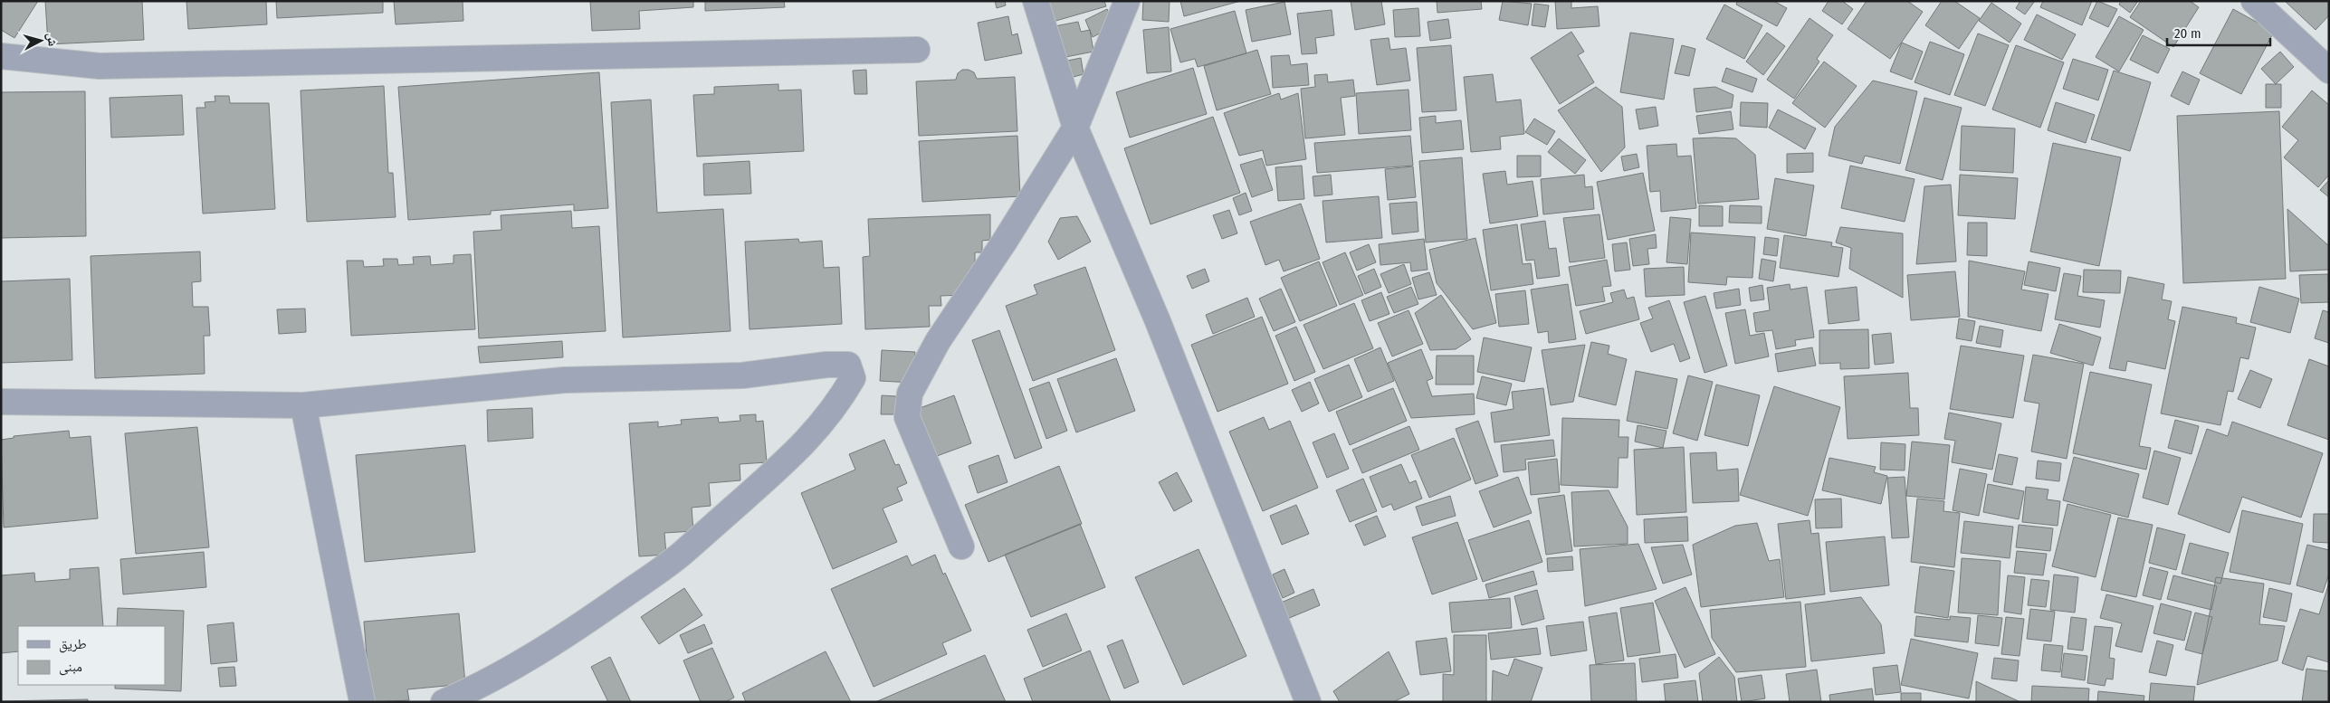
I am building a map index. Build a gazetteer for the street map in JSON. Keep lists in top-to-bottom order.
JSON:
{
  "legend": ["طريق", "مبنى"],
  "scale_bar": "20 m",
  "north": "right"
}
